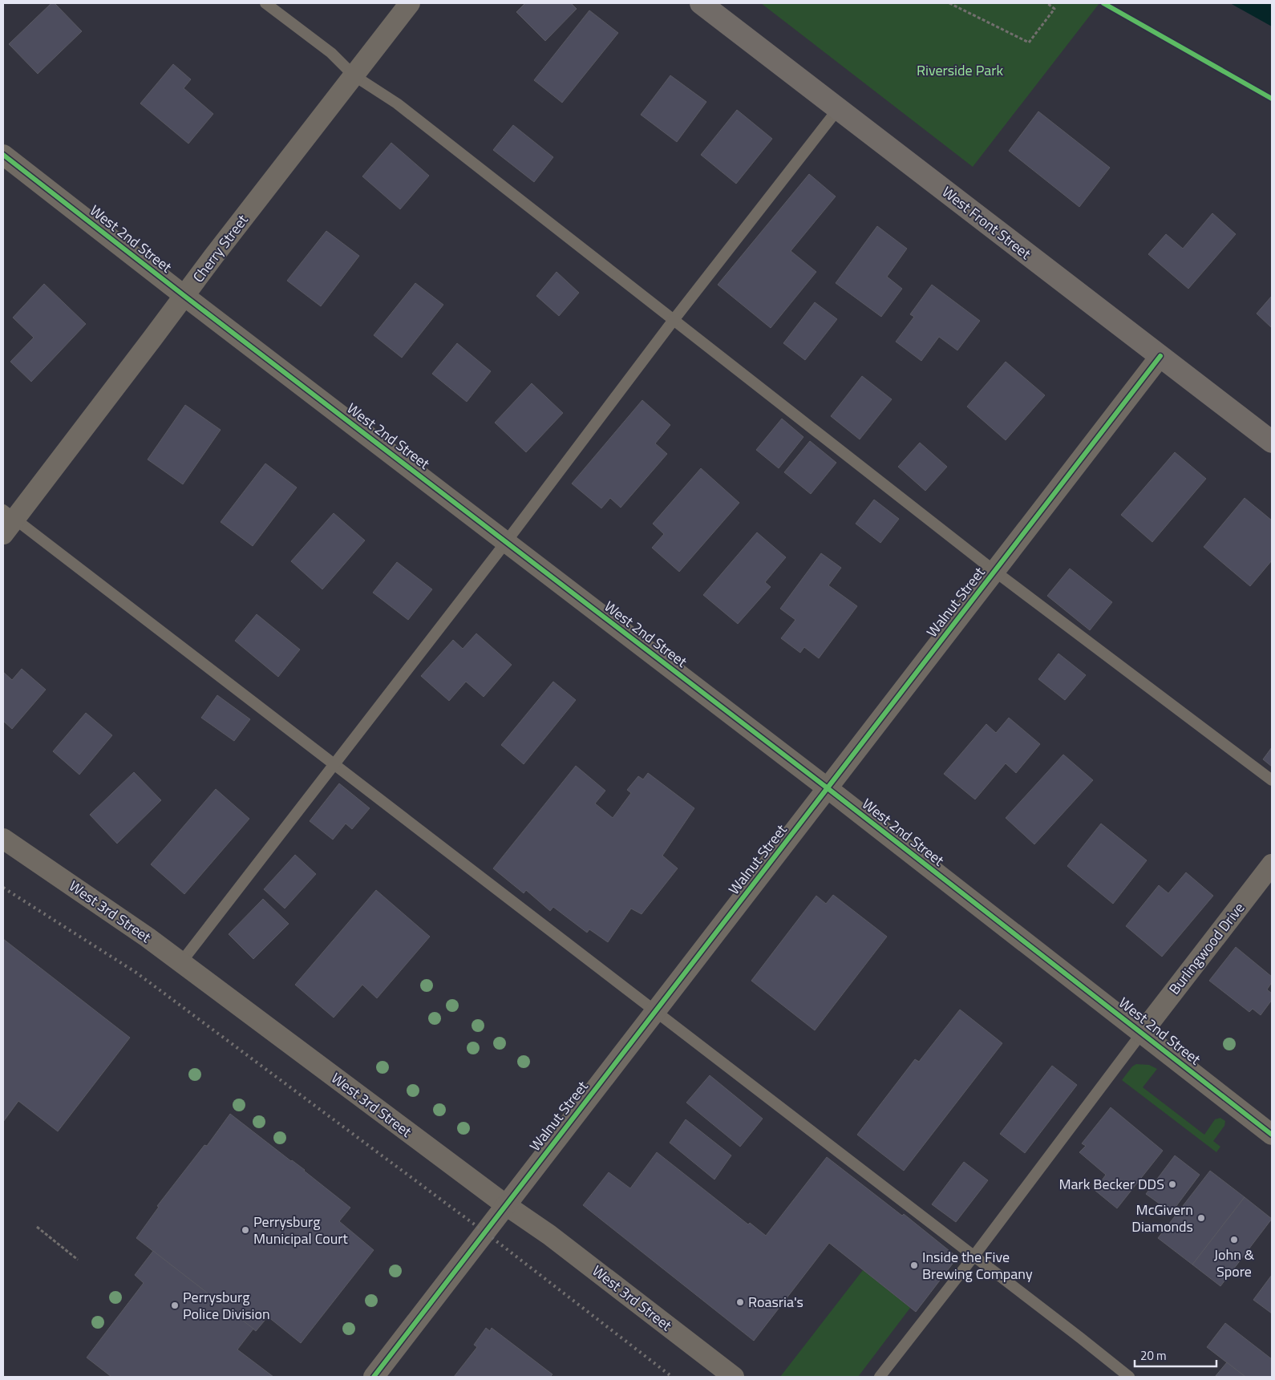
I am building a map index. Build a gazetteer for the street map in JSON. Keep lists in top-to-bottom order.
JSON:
{
  "streets": {
    "main road": ["West Front Street"],
    "street": [
      "West 2nd Street",
      "Cherry Street",
      "Walnut Street",
      "West 3rd Street",
      "Burlingwood Drive"
    ]
  },
  "crossings": [
    ["West Front Street", "Walnut Street"],
    ["West 2nd Street", "Cherry Street"],
    ["West 2nd Street", "Walnut Street"],
    ["West 2nd Street", "Burlingwood Drive"],
    ["Walnut Street", "West 3rd Street"]
  ],
  "parks": ["Riverside Park"],
  "places": [
    "Mark Becker DDS",
    "McGivern Diamonds",
    "Perrysburg Municipal Court",
    "John & Spore",
    "Inside the Five Brewing Company",
    "Roasria's",
    "Perrysburg Police Division"
  ],
  "scale_bar": "20 m"
}
